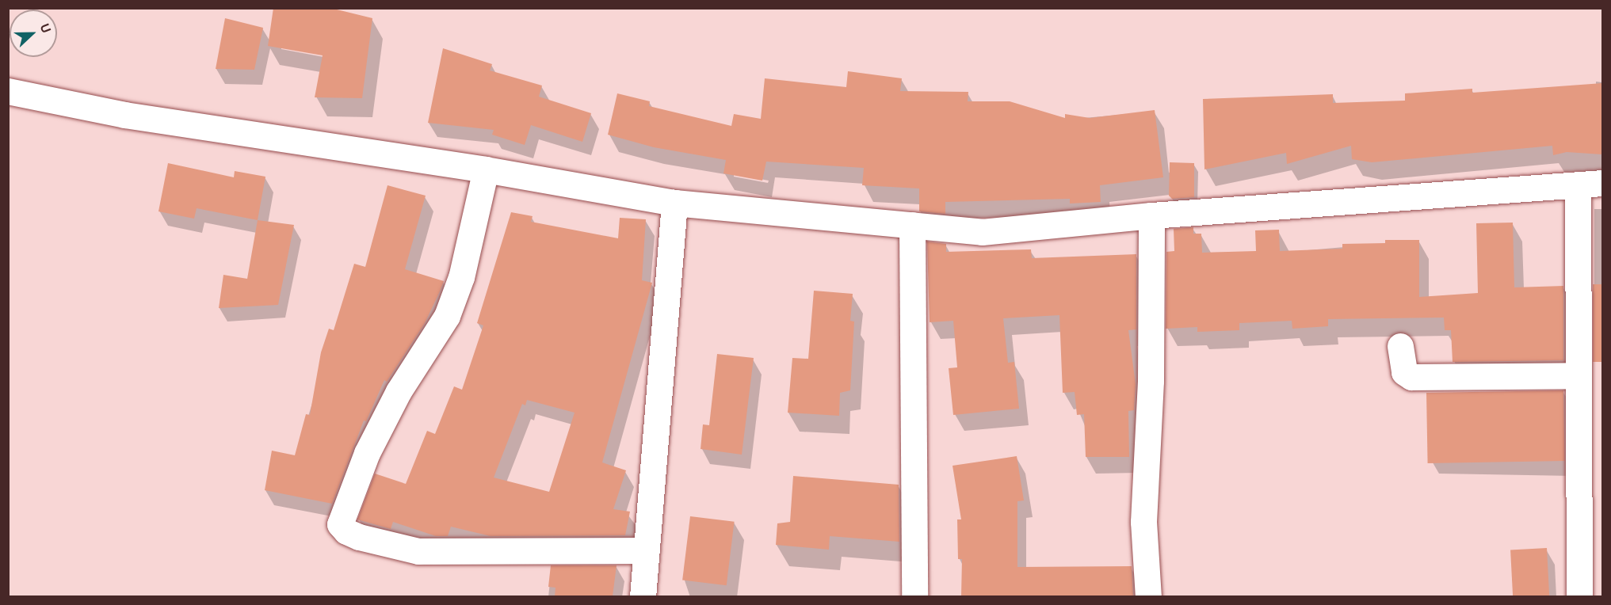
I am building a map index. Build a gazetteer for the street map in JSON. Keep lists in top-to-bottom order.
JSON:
{
  "north": "right"
}
